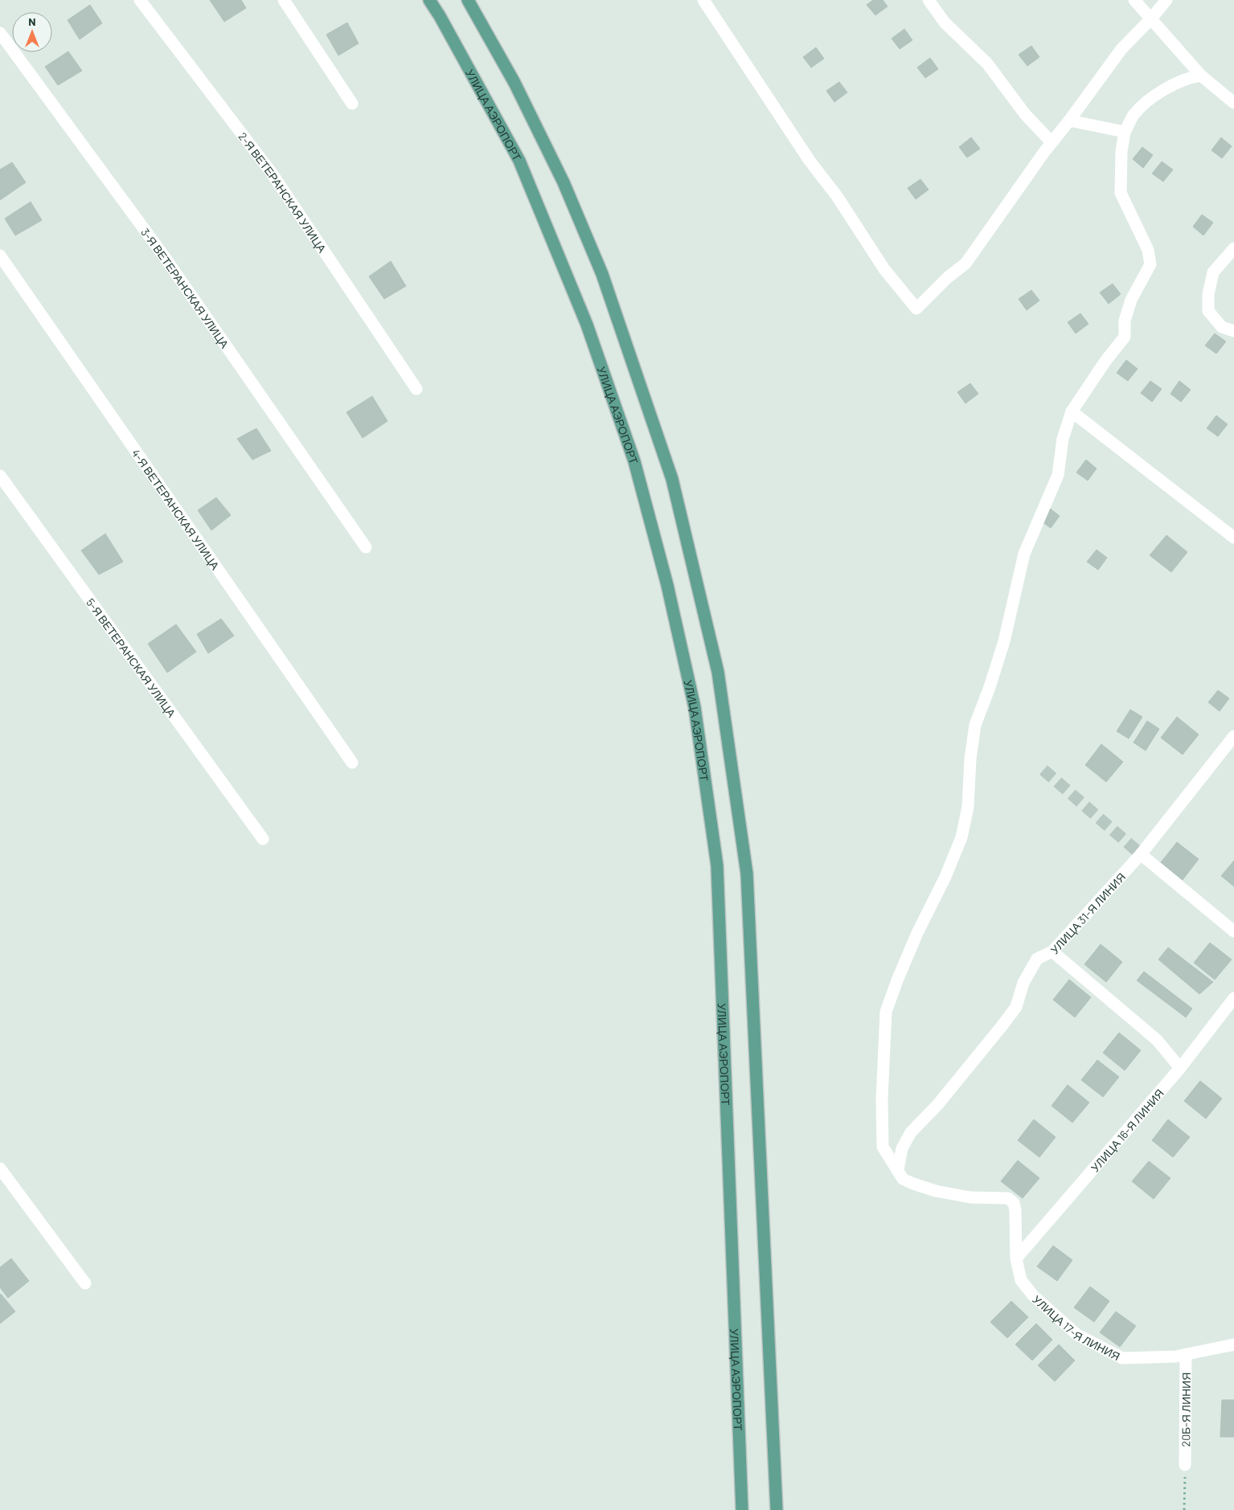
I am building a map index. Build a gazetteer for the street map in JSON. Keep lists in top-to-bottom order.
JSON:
{
  "streets": {
    "main road": ["УЛИЦА АЭРОПОРТ"],
    "street": [
      "2-Я ВЕТЕРАНСКАЯ УЛИЦА",
      "3-Я ВЕТЕРАНСКАЯ УЛИЦА",
      "4-Я ВЕТЕРАНСКАЯ УЛИЦА",
      "5-Я ВЕТЕРАНСКАЯ УЛИЦА",
      "УЛИЦА 31-Я ЛИНИЯ",
      "УЛИЦА 16-Я ЛИНИЯ",
      "УЛИЦА 17-Я ЛИНИЯ",
      "20Б-Я ЛИНИЯ"
    ]
  },
  "crossings": [
    ["УЛИЦА 31-Я ЛИНИЯ", "УЛИЦА 17-Я ЛИНИЯ"],
    ["УЛИЦА 16-Я ЛИНИЯ", "УЛИЦА 17-Я ЛИНИЯ"],
    ["УЛИЦА 17-Я ЛИНИЯ", "20Б-Я ЛИНИЯ"]
  ],
  "north": "top"
}
